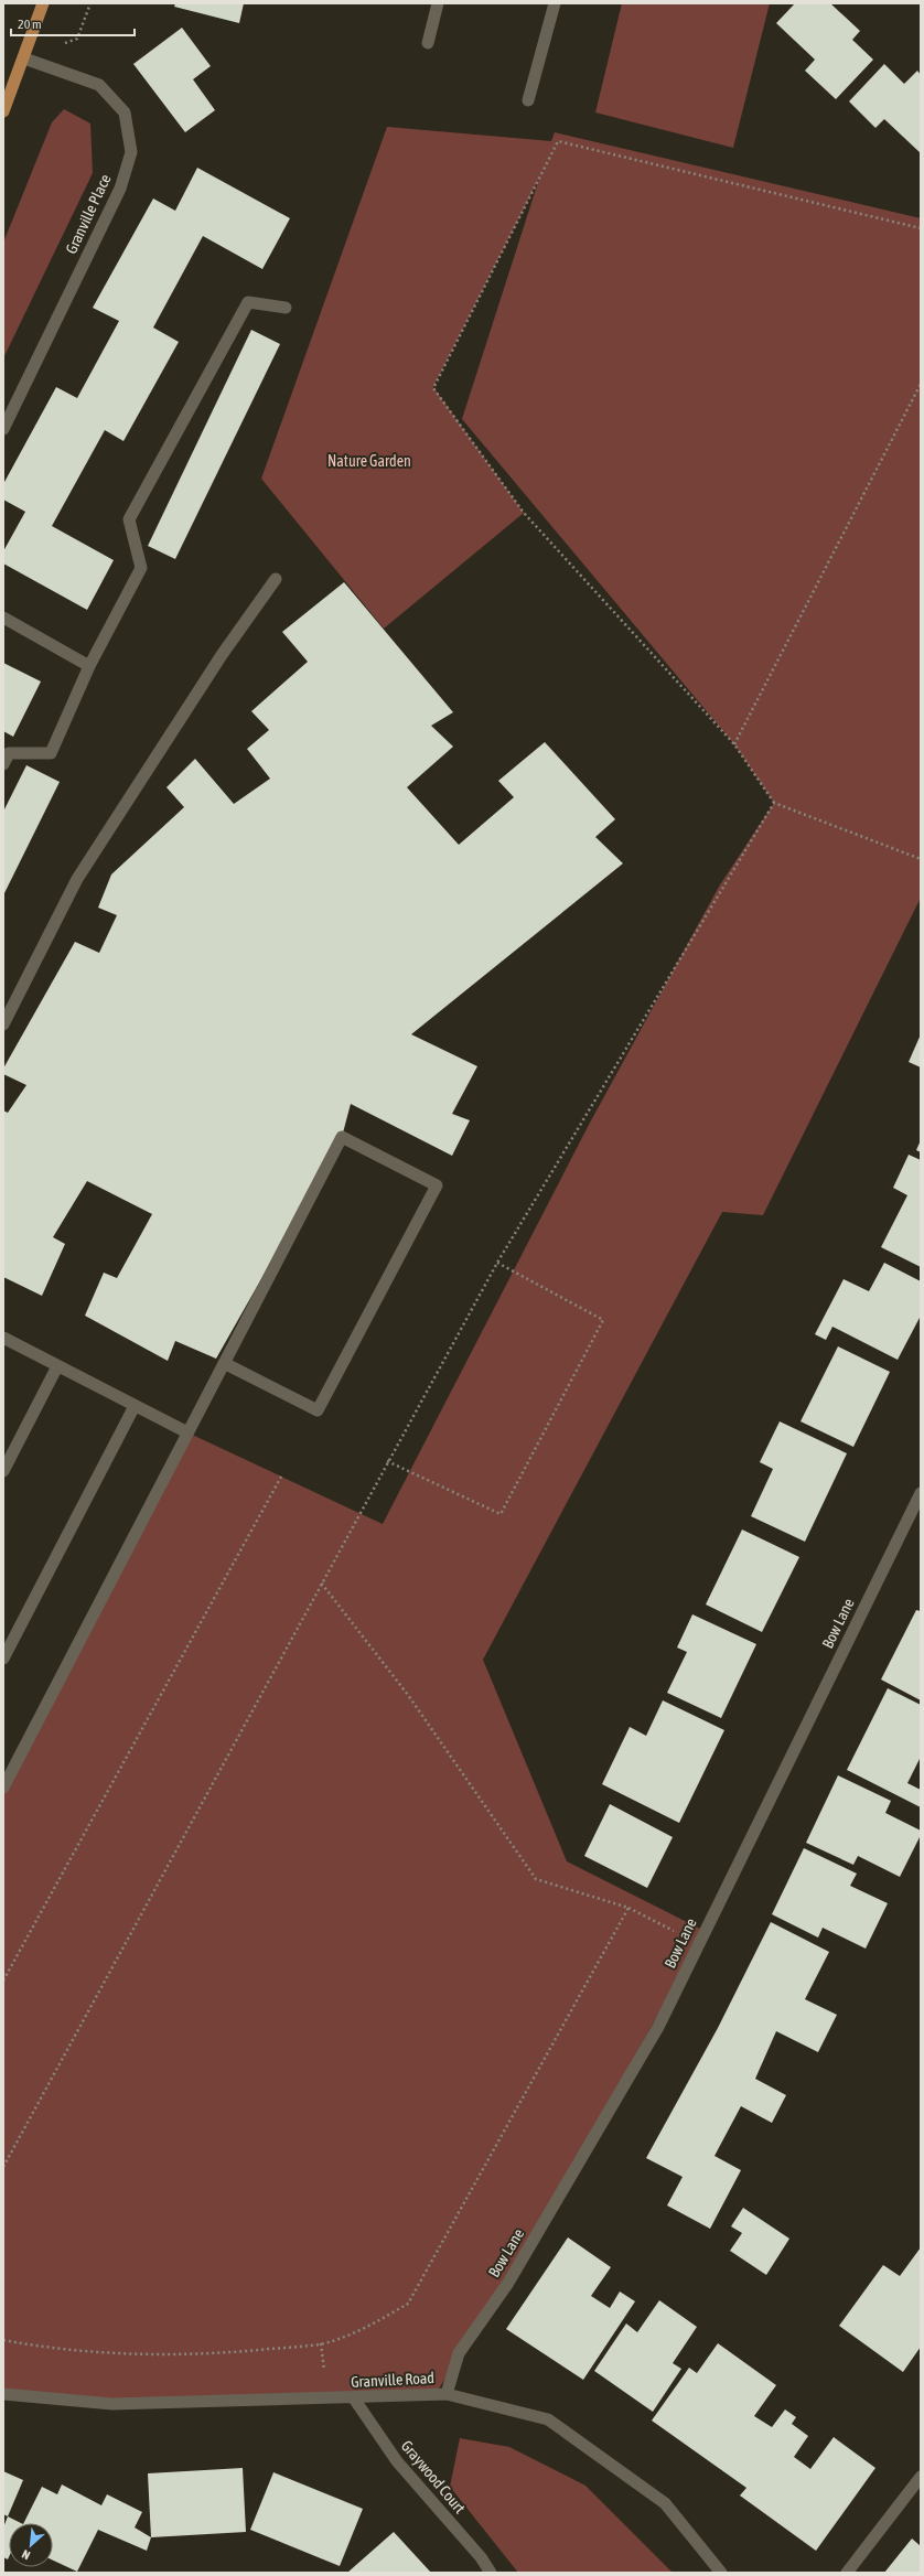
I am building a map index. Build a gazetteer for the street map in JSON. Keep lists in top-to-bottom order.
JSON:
{
  "streets": {
    "street": [
      "Granville Place",
      "Bow Lane",
      "Granville Road",
      "Graywood Court"
    ]
  },
  "crossings": [
    ["Bow Lane", "Granville Road"],
    ["Granville Road", "Graywood Court"]
  ],
  "parks": ["Nature Garden"],
  "scale_bar": "20 m",
  "north": "bottom left"
}
